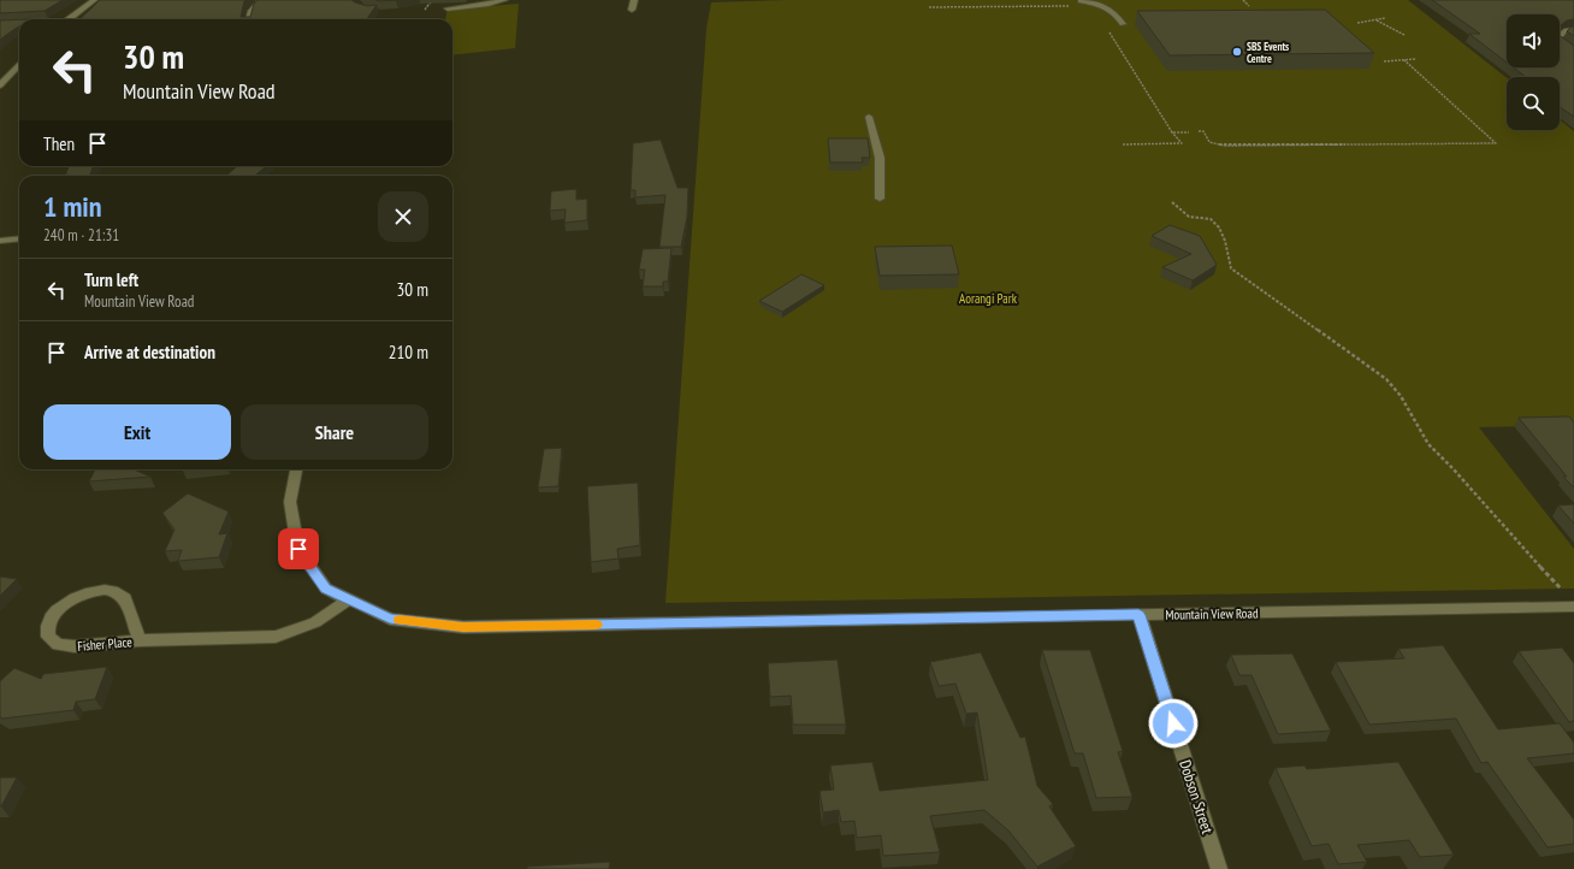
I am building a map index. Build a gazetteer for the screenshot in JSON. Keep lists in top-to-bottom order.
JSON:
{
  "streets": {
    "street": ["Mountain View Road", "Fisher Place", "Dobson Street"]
  },
  "crossings": [
    ["Mountain View Road", "Fisher Place"],
    ["Mountain View Road", "Dobson Street"]
  ],
  "parks": ["Aorangi Park"],
  "places": ["SBS Events Centre"],
  "page": {
    "turn": ["30 m", "Mountain View Road"],
    "then": "Then",
    "heading": ["1 min", "240 m · 21:31"],
    "list": [
      {
        "name": "Turn left",
        "note": "Mountain View Road",
        "value": "30 m"
      },
      {
        "name": "Arrive at destination",
        "value": "210 m"
      }
    ],
    "buttons": ["Exit", "Share"]
  }
}
